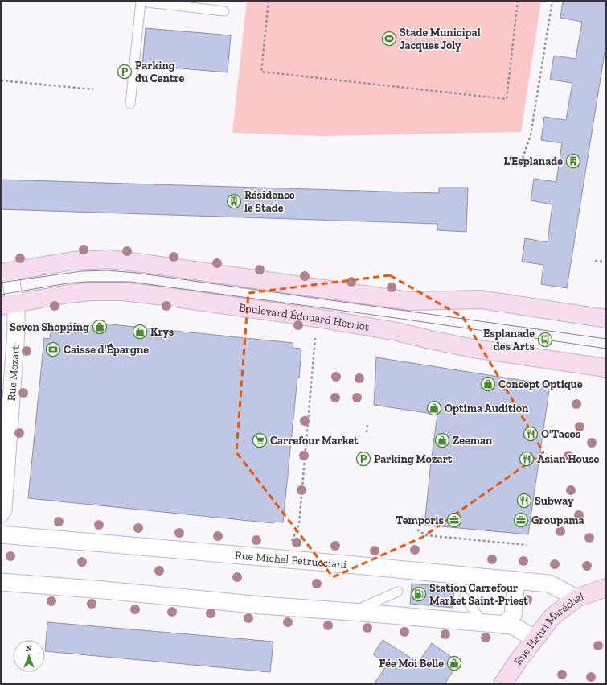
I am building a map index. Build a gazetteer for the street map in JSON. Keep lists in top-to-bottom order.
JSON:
{
  "streets": {
    "main road": ["Boulevard Édouard Herriot", "Rue Henri Maréchal"],
    "street": ["Rue Mozart", "Rue Michel Petrucciani"]
  },
  "crossings": [
    ["Boulevard Édouard Herriot", "Rue Mozart"],
    ["Rue Michel Petrucciani", "Rue Henri Maréchal"]
  ],
  "places": {
    "sports": ["Stade Municipal Jacques Joly"],
    "parking": ["Parking du Centre", "Parking Mozart"],
    "building": ["L'Esplanade", "Résidence le Stade"],
    "shop": [
      "Seven Shopping",
      "Krys",
      "Concept Optique",
      "Optima Audition",
      "Zeeman",
      "Fée Moi Belle"
    ],
    "bus stop": ["Esplanade des Arts"],
    "bank": ["Caisse d'Épargne"],
    "restaurant": ["O'Tacos", "Asian House", "Subway"],
    "supermarket": ["Carrefour Market"],
    "office": ["Temporis", "Groupama"],
    "fuel station": ["Station Carrefour Market Saint-Priest"]
  },
  "north": "top"
}
